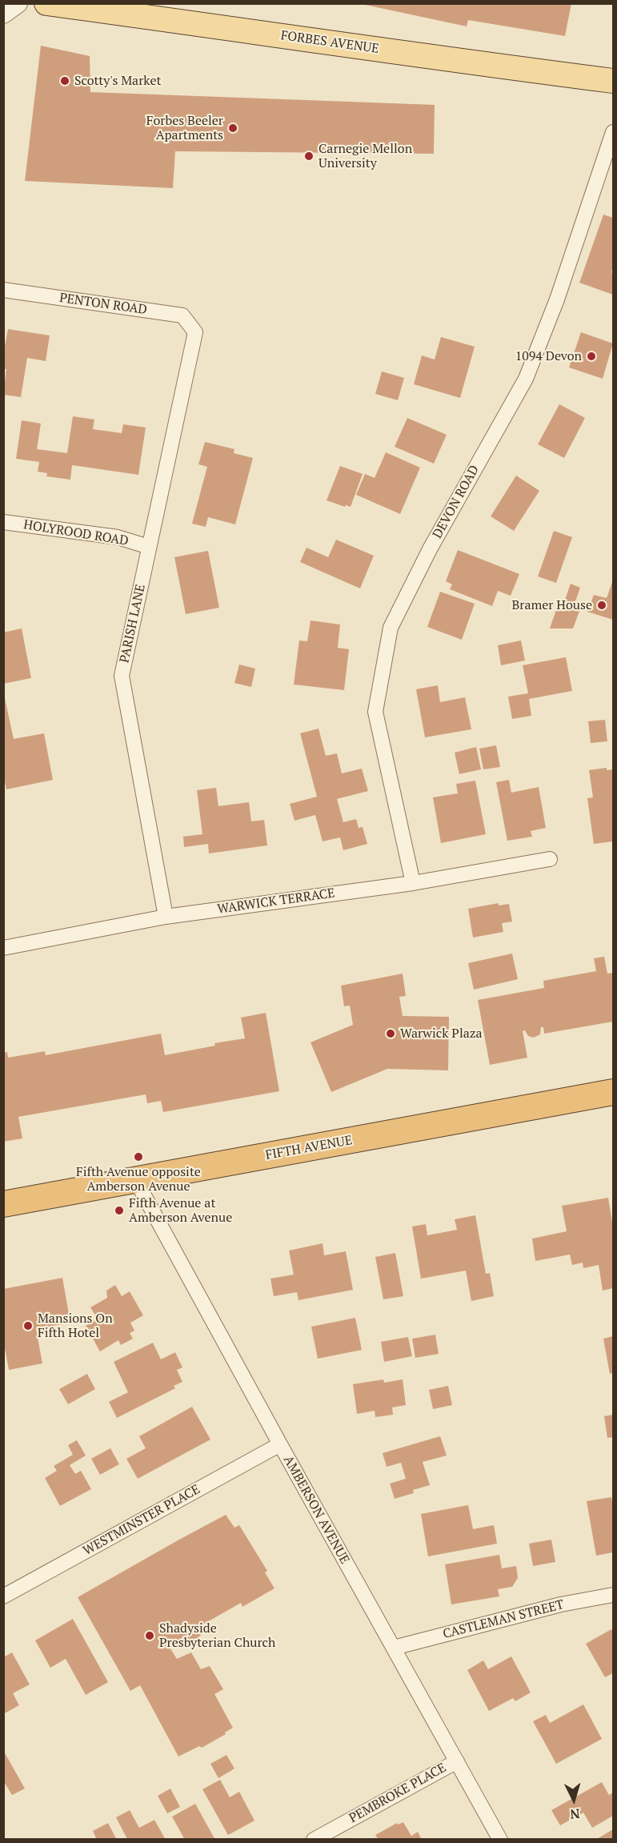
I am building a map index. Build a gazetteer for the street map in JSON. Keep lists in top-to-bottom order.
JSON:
{
  "streets": {
    "highway": ["FIFTH AVENUE"],
    "main road": ["FORBES AVENUE"],
    "street": [
      "PENTON ROAD",
      "DEVON ROAD",
      "HOLYROOD ROAD",
      "PARISH LANE",
      "WARWICK TERRACE",
      "AMBERSON AVENUE",
      "WESTMINSTER PLACE",
      "CASTLEMAN STREET",
      "PEMBROKE PLACE"
    ]
  },
  "crossings": [
    ["PENTON ROAD", "PARISH LANE"],
    ["DEVON ROAD", "WARWICK TERRACE"],
    ["HOLYROOD ROAD", "PARISH LANE"],
    ["PARISH LANE", "WARWICK TERRACE"],
    ["FIFTH AVENUE", "AMBERSON AVENUE"],
    ["AMBERSON AVENUE", "WESTMINSTER PLACE"],
    ["AMBERSON AVENUE", "CASTLEMAN STREET"],
    ["AMBERSON AVENUE", "PEMBROKE PLACE"]
  ],
  "places": [
    "Scotty's Market",
    "Forbes Beeler Apartments",
    "Carnegie Mellon University",
    "1094 Devon",
    "Bramer House",
    "Warwick Plaza",
    "Fifth Avenue opposite Amberson Avenue",
    "Fifth Avenue at Amberson Avenue",
    "Mansions On Fifth Hotel",
    "Shadyside Presbyterian Church"
  ],
  "north": "bottom"
}
